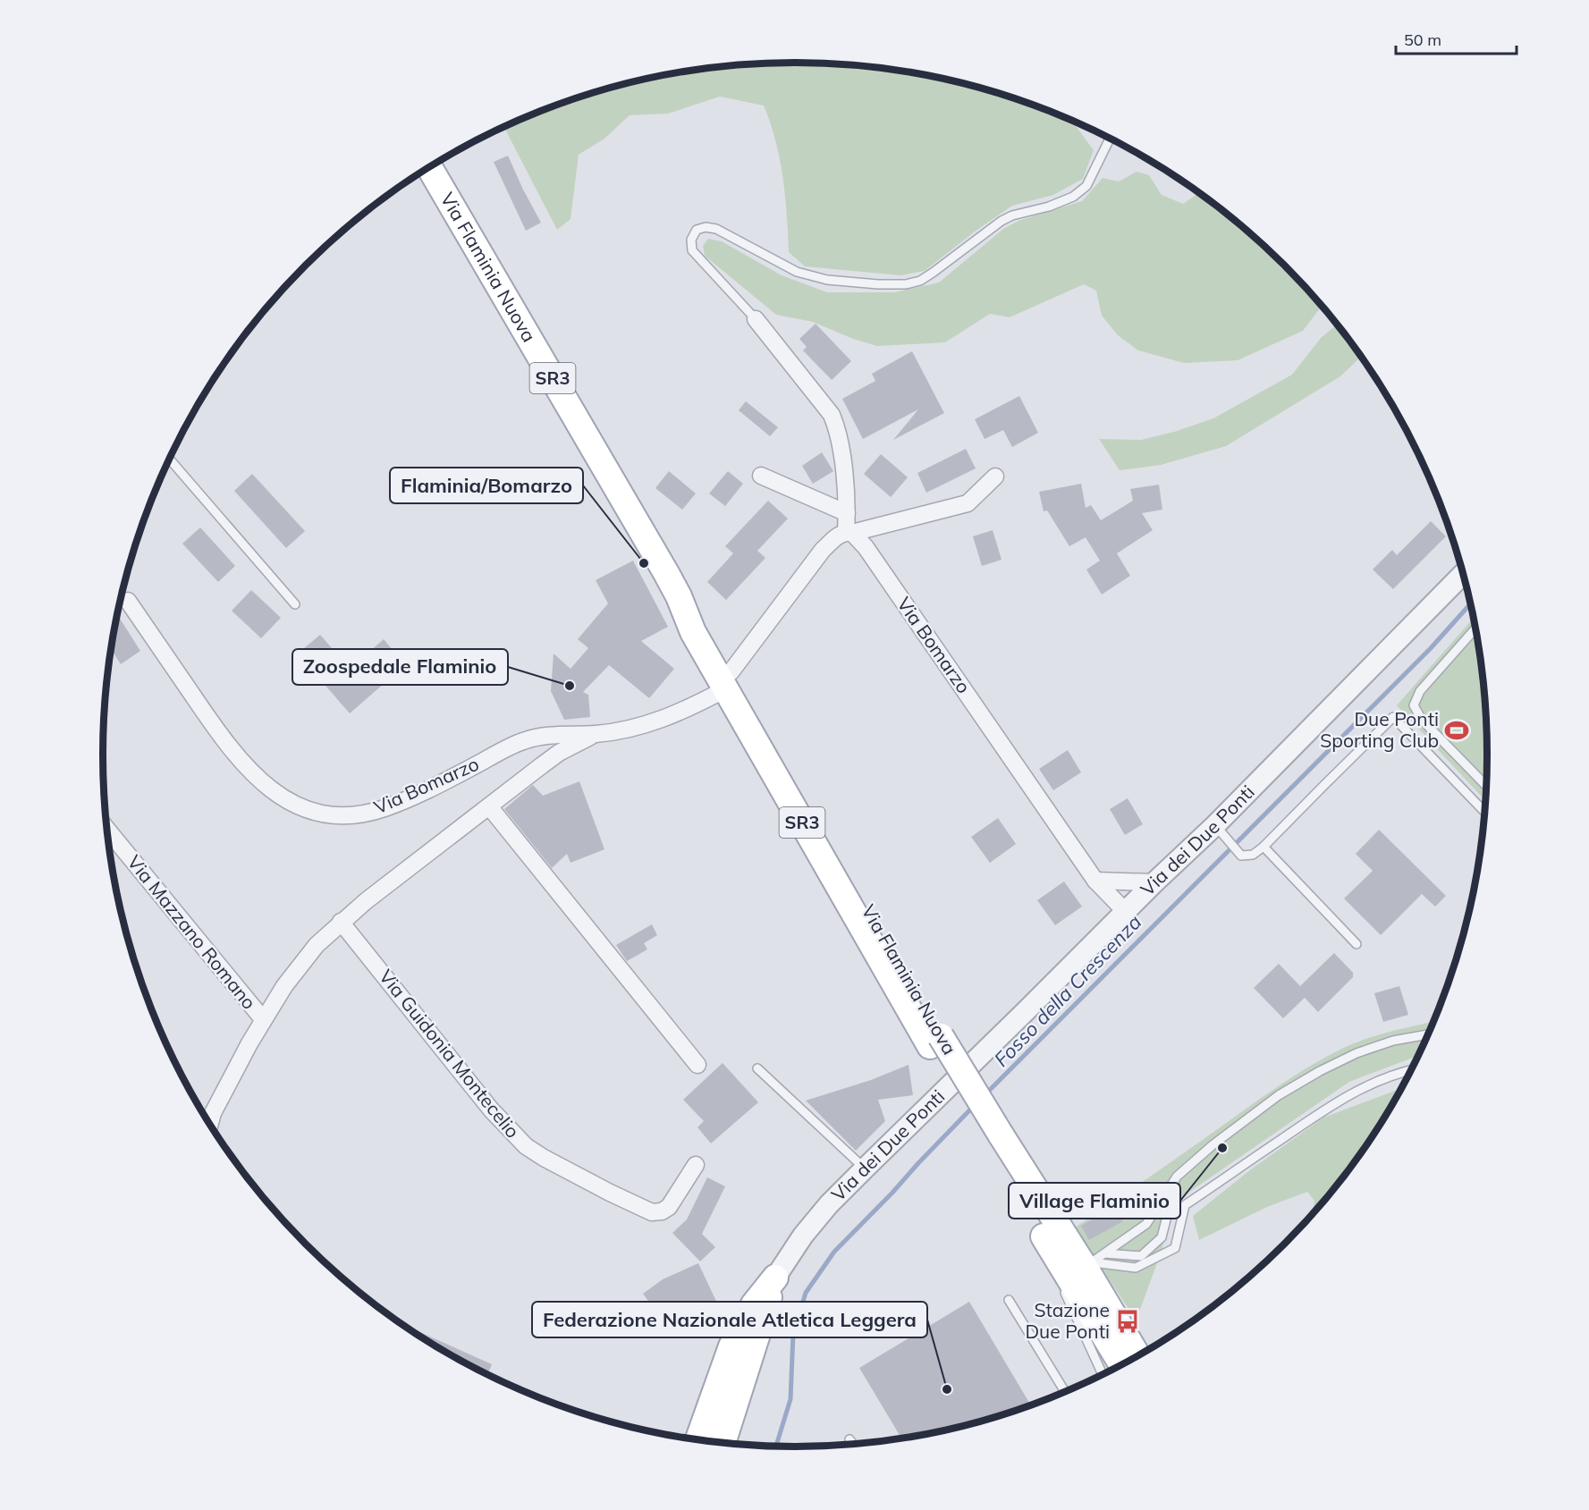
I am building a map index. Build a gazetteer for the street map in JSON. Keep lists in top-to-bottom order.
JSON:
{
  "streets": {
    "main road": ["Via Flaminia Nuova", "SR3"],
    "street": [
      "Via Bomarzo",
      "Via dei Due Ponti",
      "Via Mazzano Romano",
      "Via Guidonia Montecelio"
    ]
  },
  "crossings": [
    ["Via Flaminia Nuova", "Via Bomarzo"],
    ["Via Bomarzo", "Via dei Due Ponti"],
    ["Via Bomarzo", "Via Mazzano Romano"],
    ["Via Bomarzo", "Via Guidonia Montecelio"]
  ],
  "water": ["Fosso della Crescenza"],
  "places": {
    "other": [
      "Flaminia/Bomarzo",
      "Zoospedale Flaminio",
      "Village Flaminio",
      "Federazione Nazionale Atletica Leggera"
    ],
    "sports": ["Due Ponti Sporting Club"],
    "bus stop": ["Stazione Due Ponti"]
  },
  "scale_bar": "50 m"
}
